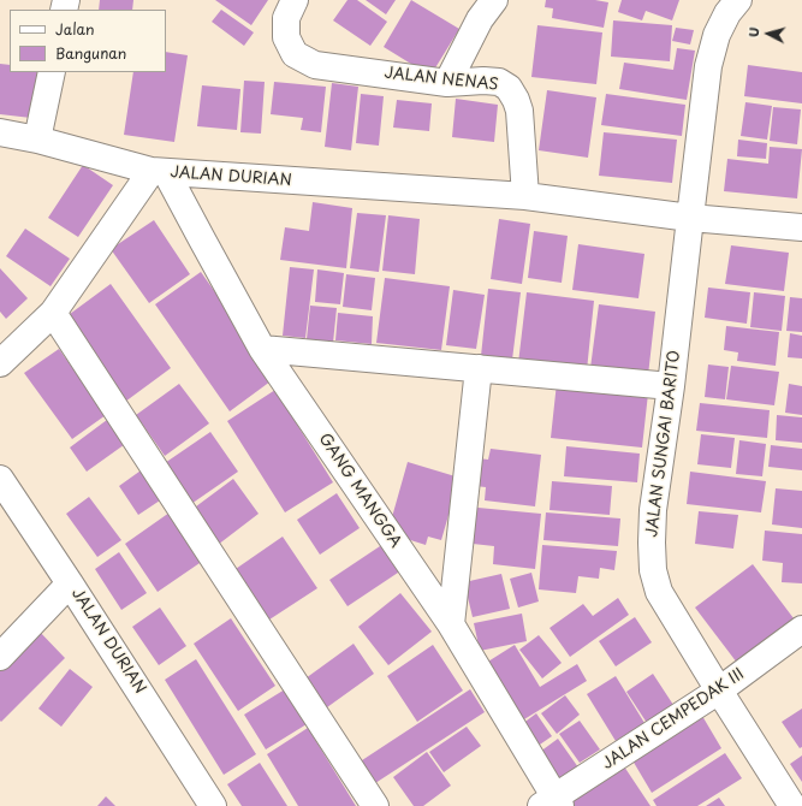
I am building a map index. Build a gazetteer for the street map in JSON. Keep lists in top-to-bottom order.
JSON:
{
  "streets": {
    "street": [
      "JALAN NENAS",
      "JALAN DURIAN",
      "JALAN SUNGAI BARITO",
      "GANG MANGGA",
      "JALAN CEMPEDAK III"
    ]
  },
  "crossings": [
    ["JALAN NENAS", "JALAN DURIAN"],
    ["JALAN DURIAN", "GANG MANGGA"],
    ["JALAN SUNGAI BARITO", "JALAN CEMPEDAK III"],
    ["GANG MANGGA", "JALAN CEMPEDAK III"]
  ],
  "legend": ["Jalan", "Bangunan"],
  "north": "left"
}
